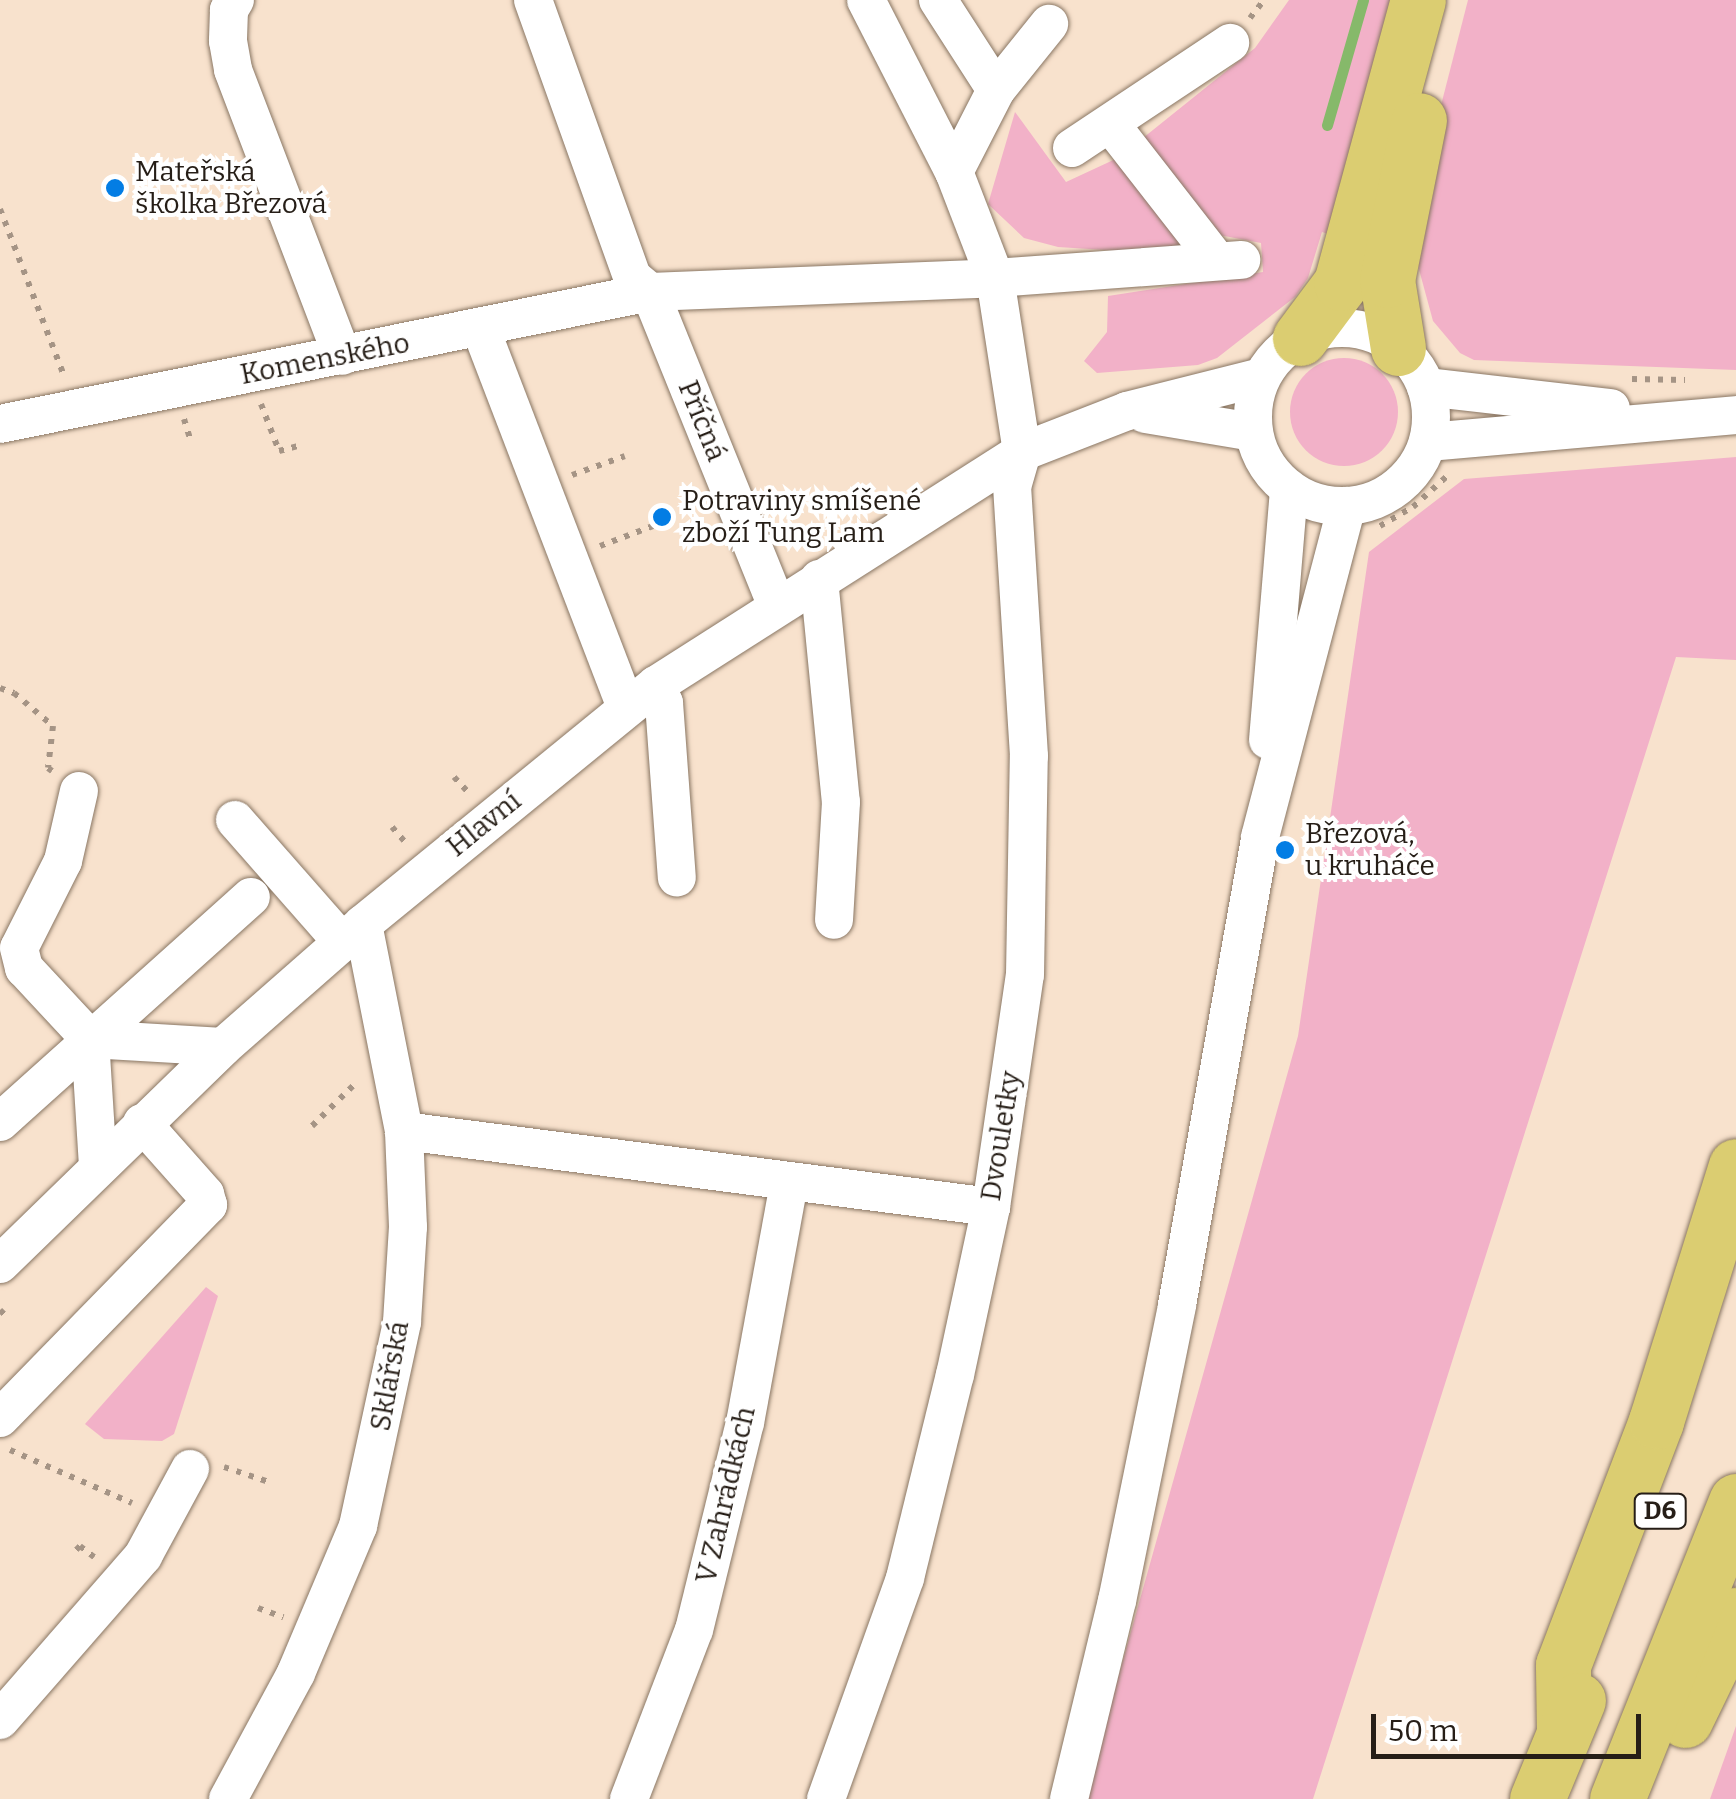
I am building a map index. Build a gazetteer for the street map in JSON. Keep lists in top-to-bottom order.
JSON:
{
  "streets": {
    "highway": ["D6"],
    "street": [
      "Komenského",
      "Příčná",
      "Hlavní",
      "Dvouletky",
      "Sklářská",
      "V Zahrádkách"
    ]
  },
  "crossings": [
    ["Komenského", "Příčná"],
    ["Příčná", "Hlavní"],
    ["Hlavní", "Dvouletky"],
    ["Hlavní", "Sklářská"]
  ],
  "places": ["Mateřská školka Březová", "Potraviny smíšené zboží Tung Lam", "Březová, u kruháče"],
  "scale_bar": "50 m"
}
